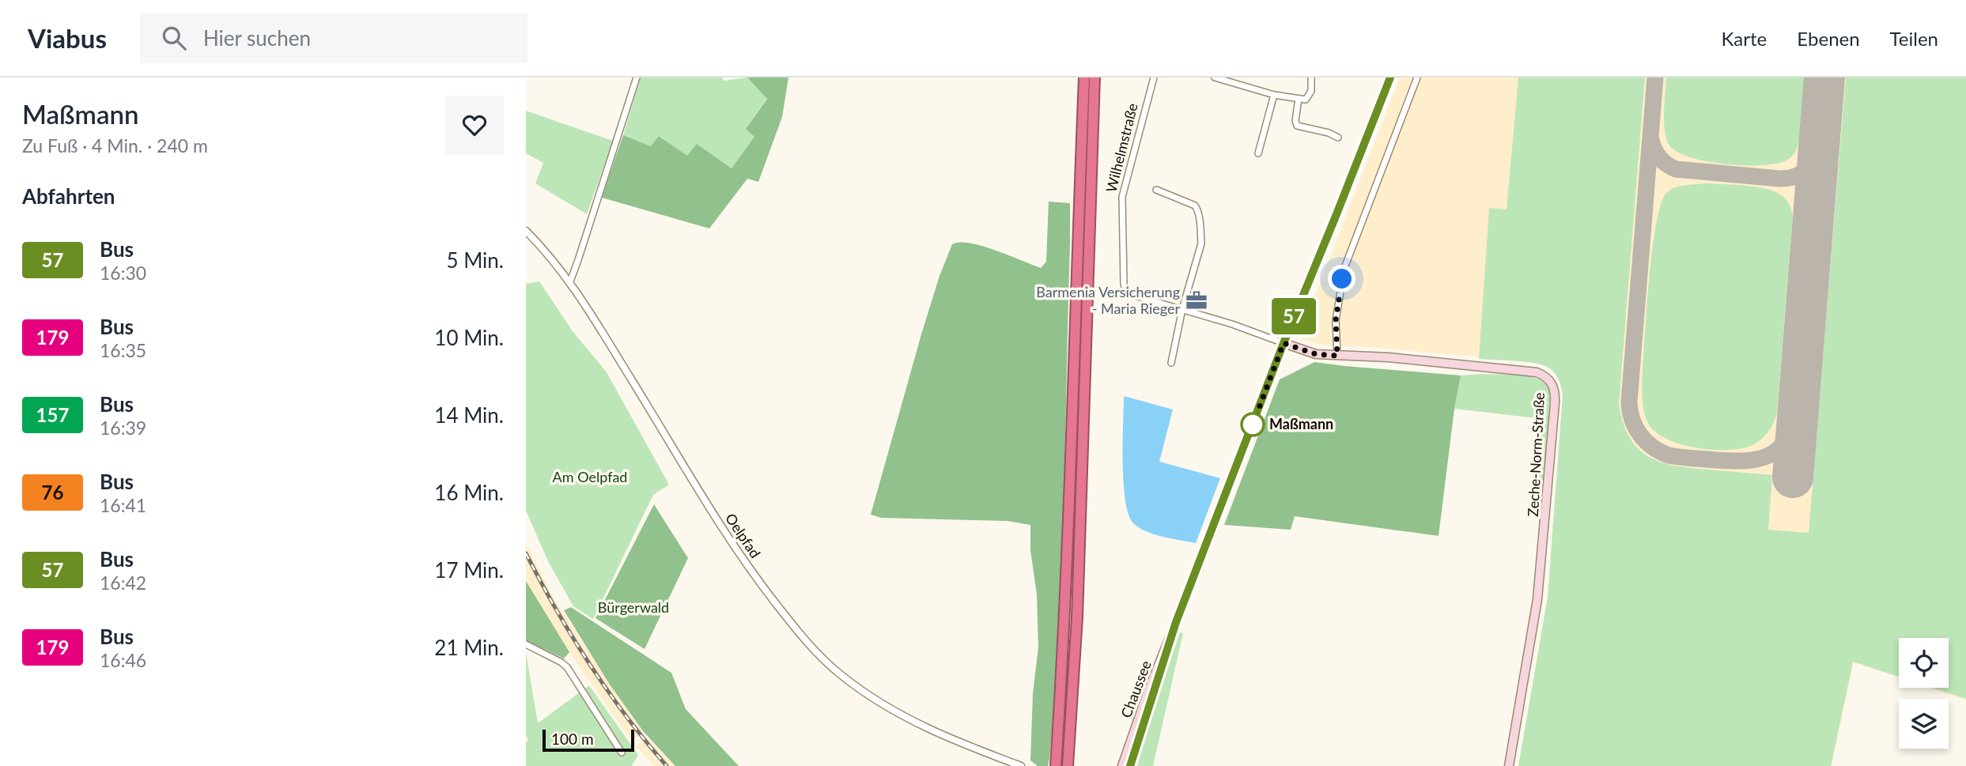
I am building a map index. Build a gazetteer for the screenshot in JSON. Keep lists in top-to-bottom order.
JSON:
{
  "streets": {
    "main road": ["Zeche-Norm-Straße", "Chaussee"],
    "street": ["Wilhelmstraße", "Oelpfad"]
  },
  "crossings": [
    ["Wilhelmstraße", "Zeche-Norm-Straße"],
    ["Wilhelmstraße", "Chaussee"],
    ["Zeche-Norm-Straße", "Chaussee"]
  ],
  "parks": ["Am Oelpfad", "Bürgerwald"],
  "places": {
    "office": ["Barmenia Versicherung - Maria Rieger"],
    "other": ["Maßmann"]
  },
  "lines": ["bus line 57"],
  "scale_bar": "100 m",
  "page": {
    "header": "Viabus",
    "search": "Hier suchen",
    "nav": ["Karte", "Ebenen", "Teilen"],
    "heading": [
      ["Maßmann", "Zu Fuß · 4 Min. · 240 m"],
      "Abfahrten"
    ],
    "on_map": "57",
    "list": [
      {
        "mark": "57",
        "name": "Bus",
        "note": "16:30",
        "value": "5 Min."
      },
      {
        "mark": "179",
        "name": "Bus",
        "note": "16:35",
        "value": "10 Min."
      },
      {
        "mark": "157",
        "name": "Bus",
        "note": "16:39",
        "value": "14 Min."
      },
      {
        "mark": "76",
        "name": "Bus",
        "note": "16:41",
        "value": "16 Min."
      },
      {
        "mark": "57",
        "name": "Bus",
        "note": "16:42",
        "value": "17 Min."
      },
      {
        "mark": "179",
        "name": "Bus",
        "note": "16:46",
        "value": "21 Min."
      }
    ],
    "scale": "100 m"
  }
}
